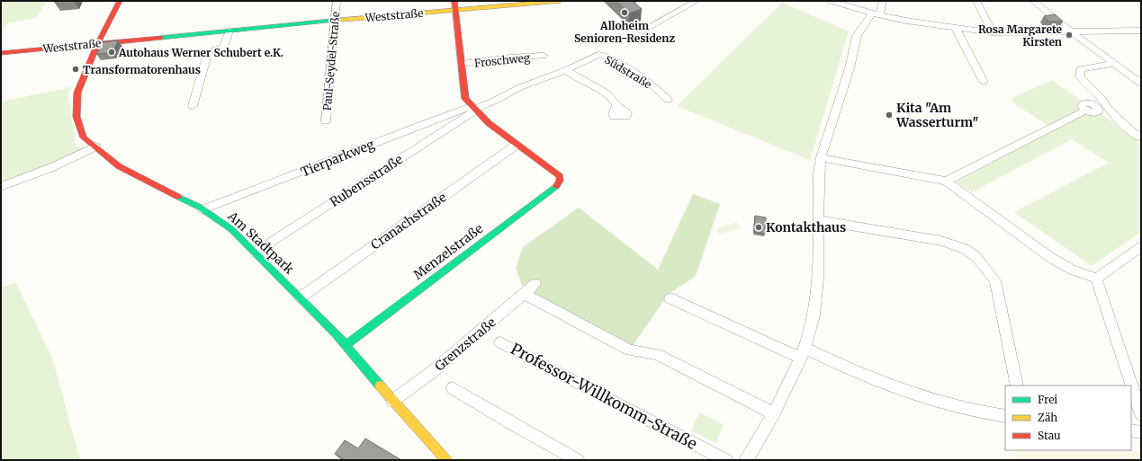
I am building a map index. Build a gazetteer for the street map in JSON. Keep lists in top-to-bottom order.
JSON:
{
  "streets": {
    "street": [
      "Weststraße",
      "Froschweg",
      "Paul-Seydel-Straße",
      "Südstraße",
      "Tierparkweg",
      "Rubensstraße",
      "Cranachstraße",
      "Am Stadtpark",
      "Menzelstraße",
      "Grenzstraße",
      "Professor-Willkomm-Straße"
    ]
  },
  "crossings": [
    ["Weststraße", "Paul-Seydel-Straße"],
    ["Weststraße", "Am Stadtpark"],
    ["Südstraße", "Tierparkweg"],
    ["Südstraße", "Rubensstraße"],
    ["Tierparkweg", "Rubensstraße"],
    ["Tierparkweg", "Am Stadtpark"],
    ["Rubensstraße", "Am Stadtpark"],
    ["Cranachstraße", "Am Stadtpark"],
    ["Cranachstraße", "Menzelstraße"],
    ["Am Stadtpark", "Menzelstraße"],
    ["Am Stadtpark", "Grenzstraße"]
  ],
  "places": [
    "Alloheim Senioren-Residenz",
    "Rosa Margarete Kirsten",
    "Autohaus Werner Schubert e.K.",
    "Transformatorenhaus",
    "Kita \"Am Wasserturm\"",
    "Kontakthaus"
  ],
  "legend": ["Frei", "Zäh", "Stau"]
}
